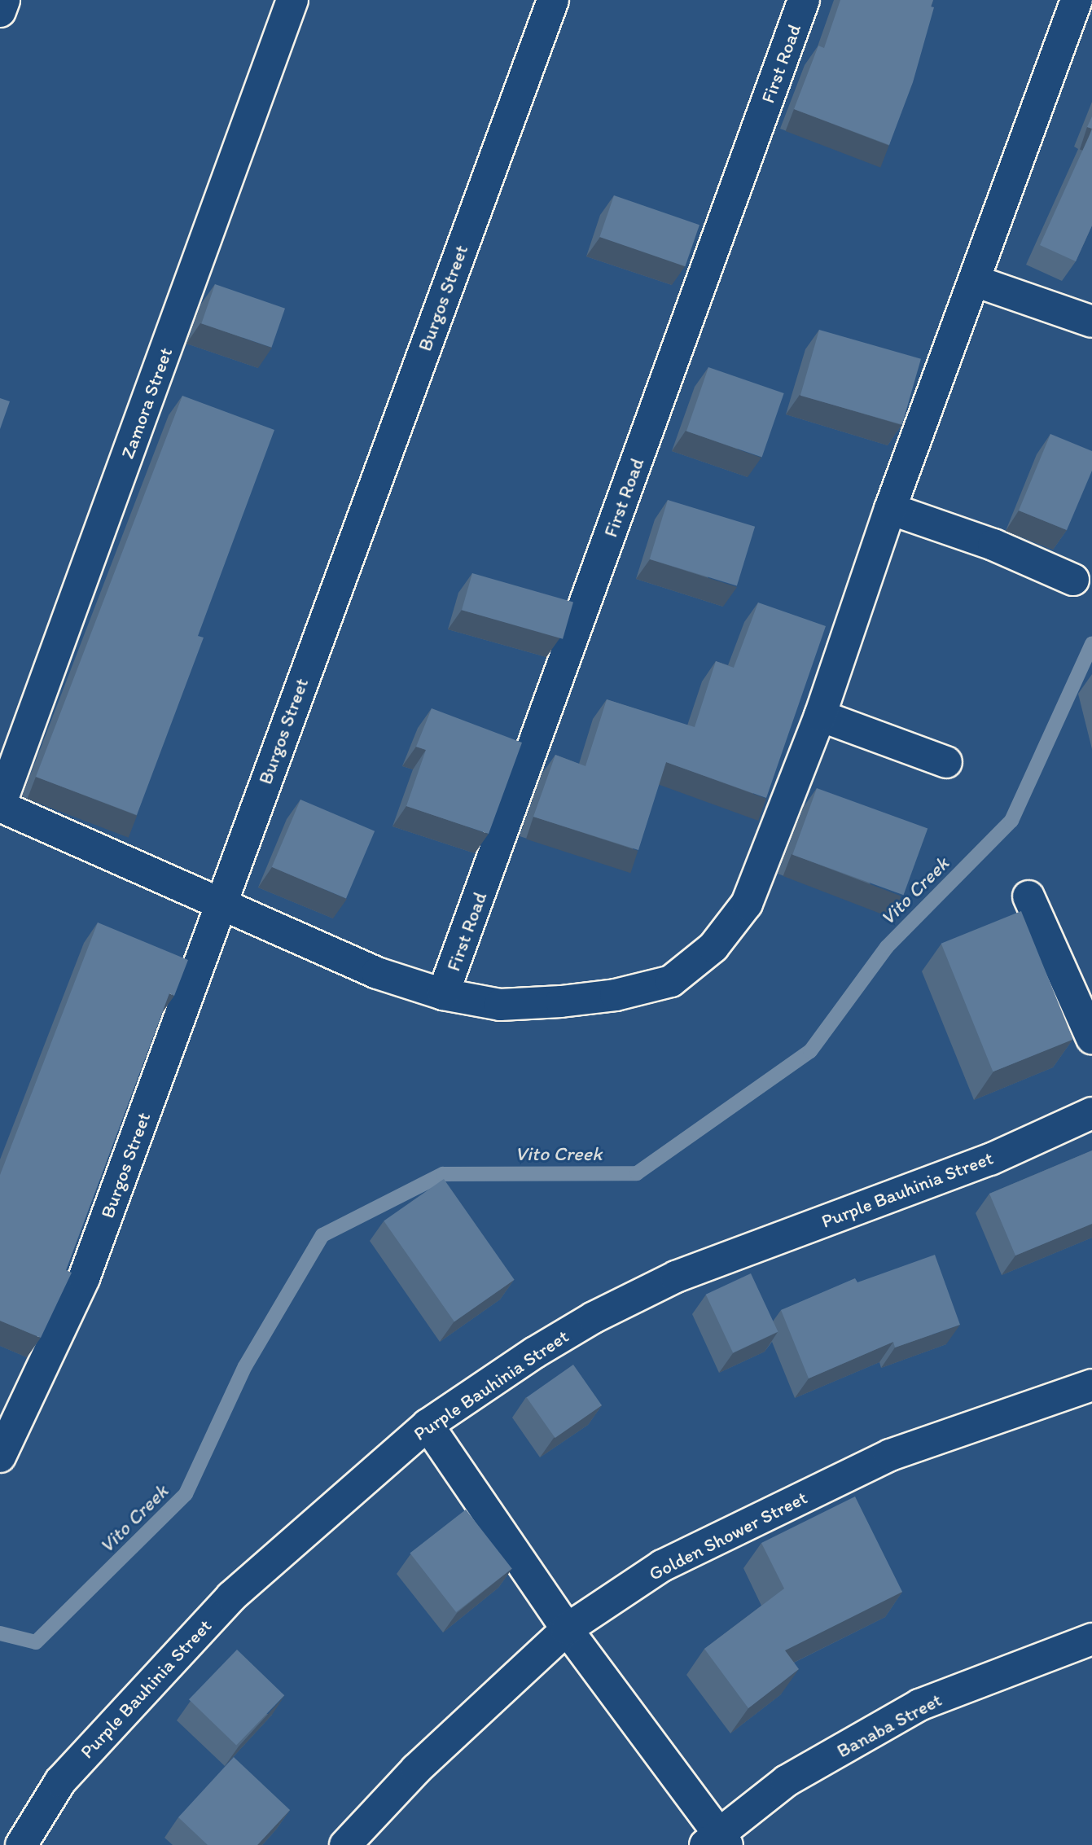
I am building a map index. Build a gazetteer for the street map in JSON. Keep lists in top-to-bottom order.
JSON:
{
  "streets": {
    "street": [
      "First Road",
      "Burgos Street",
      "Zamora Street",
      "Purple Bauhinia Street",
      "Golden Shower Street",
      "Banaba Street"
    ]
  },
  "water": ["Vito Creek"]
}
